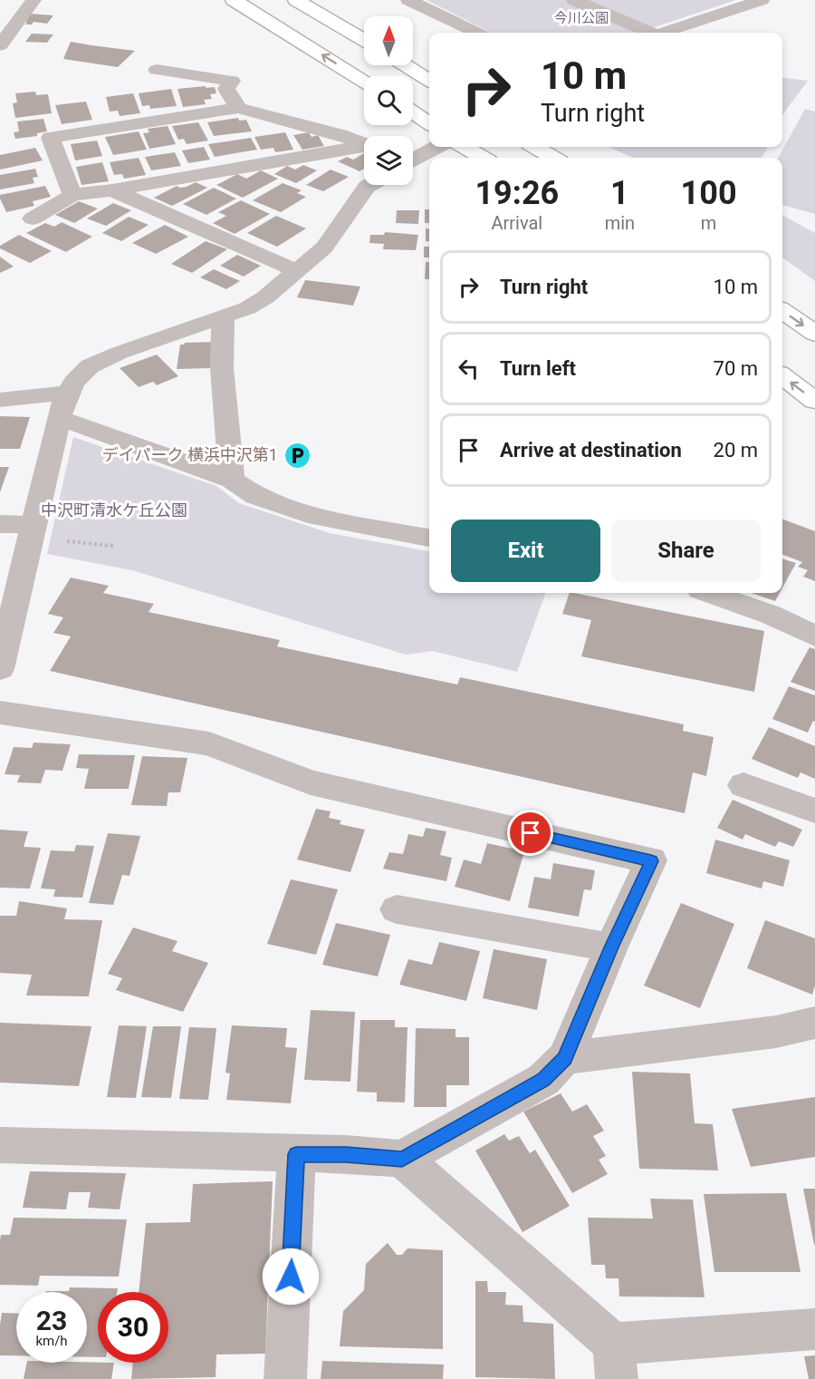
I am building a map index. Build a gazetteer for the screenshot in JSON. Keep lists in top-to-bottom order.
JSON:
{
  "parks": ["今川公園", "中沢町清水ケ丘公園"],
  "places": {
    "parking": ["デイパーク 横浜中沢第1"]
  },
  "north": "top",
  "page": {
    "turn": ["10 m", "Turn right"],
    "eta": [
      "19:26",
      "Arrival",
      "1",
      "min",
      "100",
      "m"
    ],
    "list": [
      {
        "name": "Turn right",
        "value": "10 m"
      },
      {
        "name": "Turn left",
        "value": "70 m"
      },
      {
        "name": "Arrive at destination",
        "value": "20 m"
      }
    ],
    "buttons": ["Exit", "Share"],
    "speed": "23 km/h",
    "limit": "30"
  }
}
